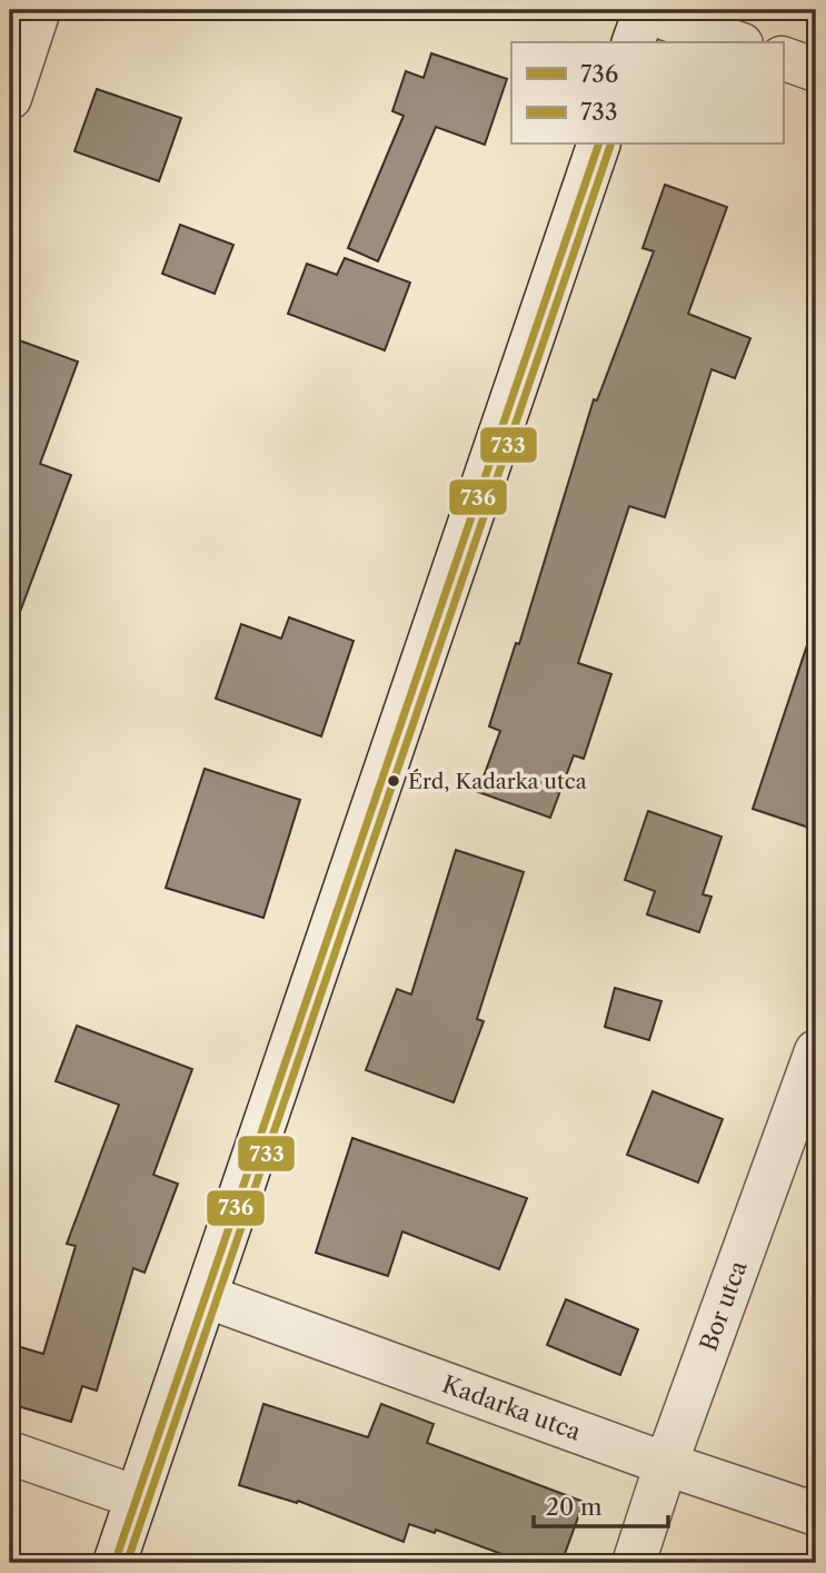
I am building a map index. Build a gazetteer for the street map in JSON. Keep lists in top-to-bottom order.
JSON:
{
  "streets": {
    "street": ["Bor utca", "Kadarka utca"]
  },
  "crossings": [
    ["Bor utca", "Kadarka utca"]
  ],
  "places": ["Érd, Kadarka utca"],
  "lines": ["transit line 736", "transit line 733"],
  "legend": ["736", "733"],
  "scale_bar": "20 m"
}
